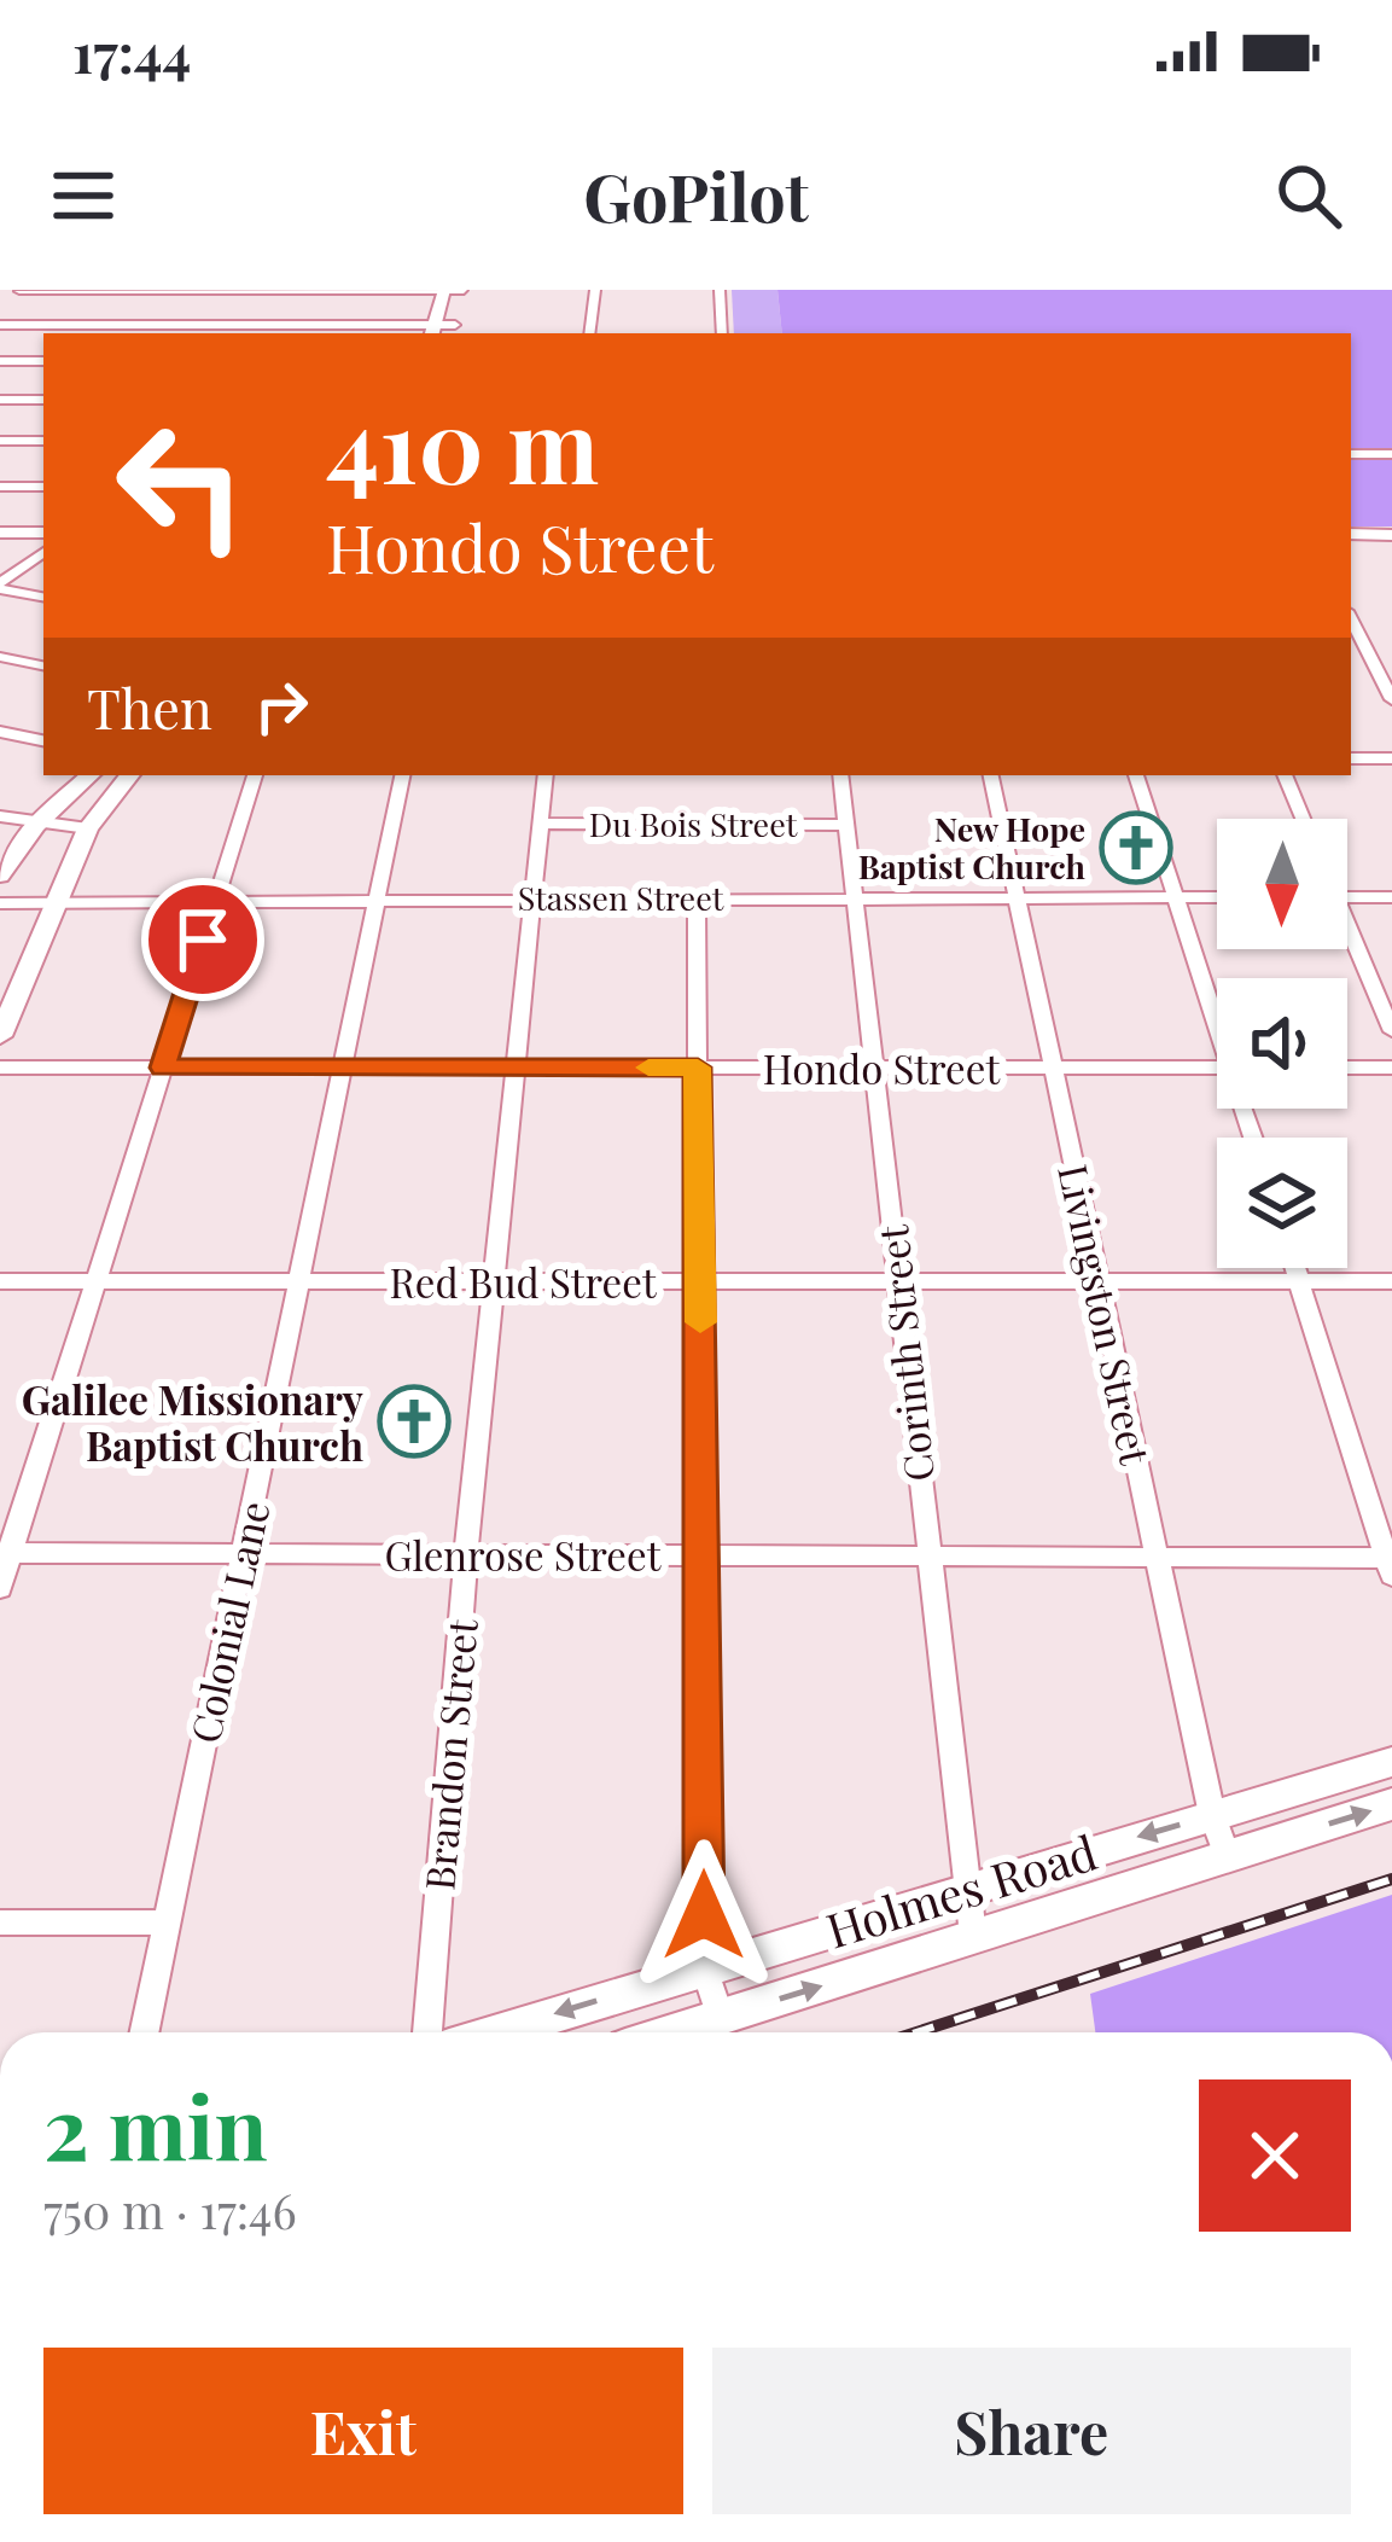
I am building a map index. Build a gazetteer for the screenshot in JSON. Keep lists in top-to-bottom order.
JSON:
{
  "streets": {
    "main road": ["Holmes Road"],
    "street": [
      "Du Bois Street",
      "Stassen Street",
      "Hondo Street",
      "Red Bud Street",
      "Livingston Street",
      "Corinth Street",
      "Glenrose Street",
      "Colonial Lane",
      "Brandon Street"
    ]
  },
  "crossings": [
    ["Du Bois Street", "Corinth Street"],
    ["Du Bois Street", "Brandon Street"],
    ["Stassen Street", "Livingston Street"],
    ["Stassen Street", "Corinth Street"],
    ["Stassen Street", "Colonial Lane"],
    ["Stassen Street", "Brandon Street"],
    ["Hondo Street", "Livingston Street"],
    ["Hondo Street", "Corinth Street"],
    ["Hondo Street", "Colonial Lane"],
    ["Hondo Street", "Brandon Street"],
    ["Red Bud Street", "Livingston Street"],
    ["Red Bud Street", "Corinth Street"],
    ["Red Bud Street", "Colonial Lane"],
    ["Red Bud Street", "Brandon Street"],
    ["Livingston Street", "Glenrose Street"],
    ["Livingston Street", "Holmes Road"],
    ["Corinth Street", "Glenrose Street"],
    ["Corinth Street", "Holmes Road"],
    ["Glenrose Street", "Colonial Lane"],
    ["Glenrose Street", "Brandon Street"]
  ],
  "places": {
    "church": ["New Hope Baptist Church", "Galilee Missionary Baptist Church"]
  },
  "north": "bottom",
  "page": {
    "status": "17:44",
    "header": "GoPilot",
    "turn": ["410 m", "Hondo Street"],
    "then": "Then",
    "heading": ["2 min", "750 m · 17:46"],
    "buttons": ["Exit", "Share"]
  }
}
